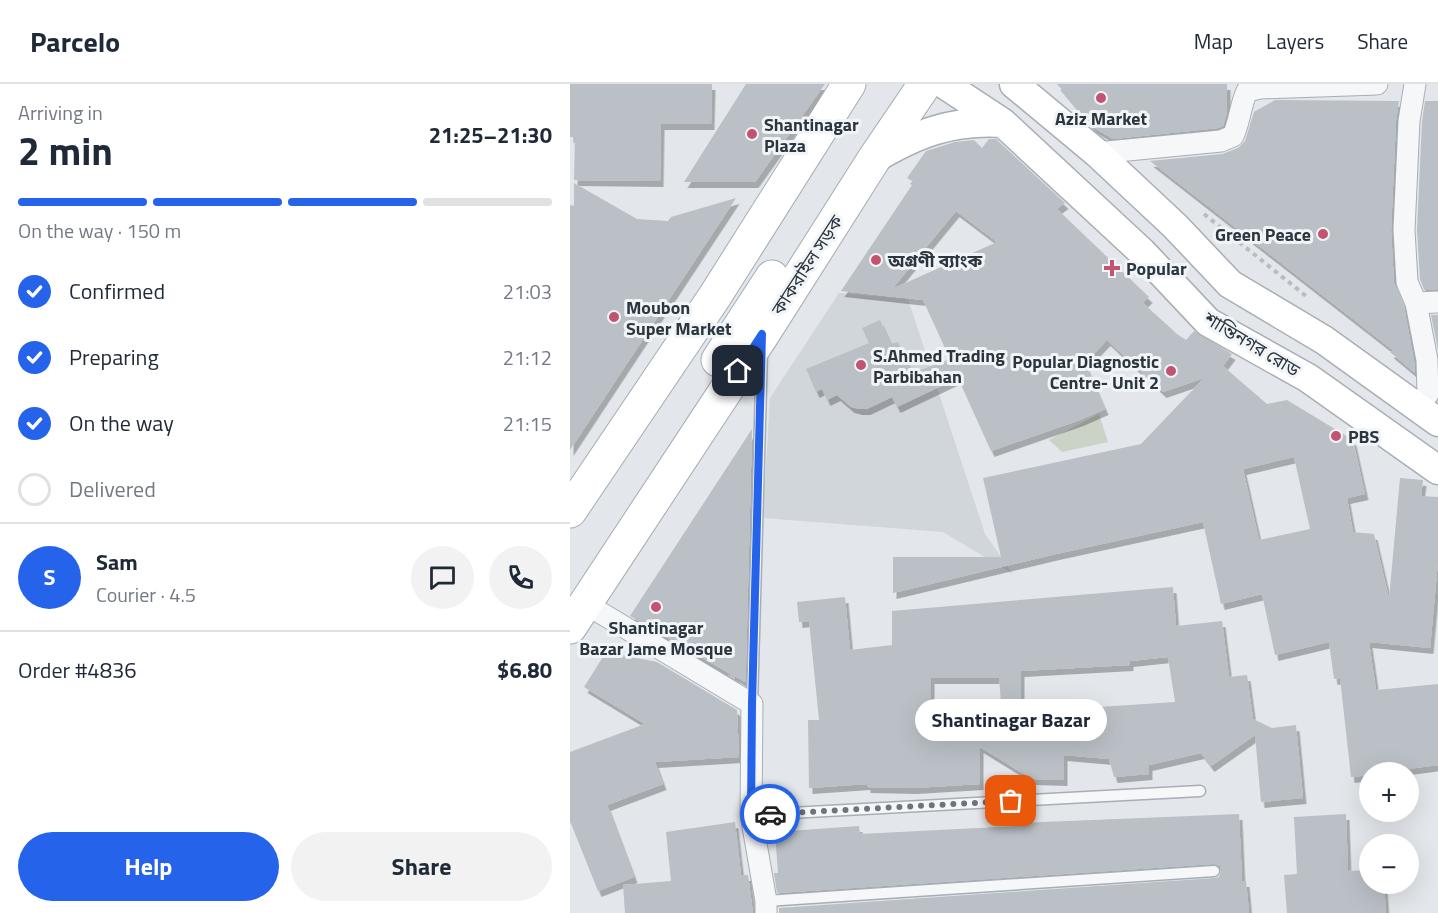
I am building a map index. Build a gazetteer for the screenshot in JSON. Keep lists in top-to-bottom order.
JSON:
{
  "streets": {
    "main road": ["কাকরাইল সড়ক", "শান্তিনগর রোড"]
  },
  "places": {
    "other": [
      "Aziz Market",
      "Shantinagar Plaza",
      "Green Peace",
      "অগ্রণী ব্যাংক",
      "Moubon Super Market",
      "S.Ahmed Trading Parbibahan",
      "Popular Diagnostic Centre- Unit 2",
      "PBS",
      "Shantinagar Bazar Jame Mosque",
      "Shantinagar Bazar"
    ],
    "health": ["Popular"]
  },
  "page": {
    "header": "Parcelo",
    "nav": ["Map", "Layers", "Share"],
    "heading": ["2 min", "Arriving in", "21:25–21:30"],
    "panel": [
      "Sam",
      "Courier · 4.5",
      "Order #4836",
      "$6.80"
    ],
    "bar": "On the way · 150 m",
    "list": [
      ["Confirmed", "21:03"],
      ["Preparing", "21:12"],
      ["On the way", "21:15"],
      "Delivered"
    ],
    "round": "S",
    "bubble": "Shantinagar Bazar",
    "map_buttons": ["+", "−"],
    "buttons": ["Help", "Share"]
  }
}
